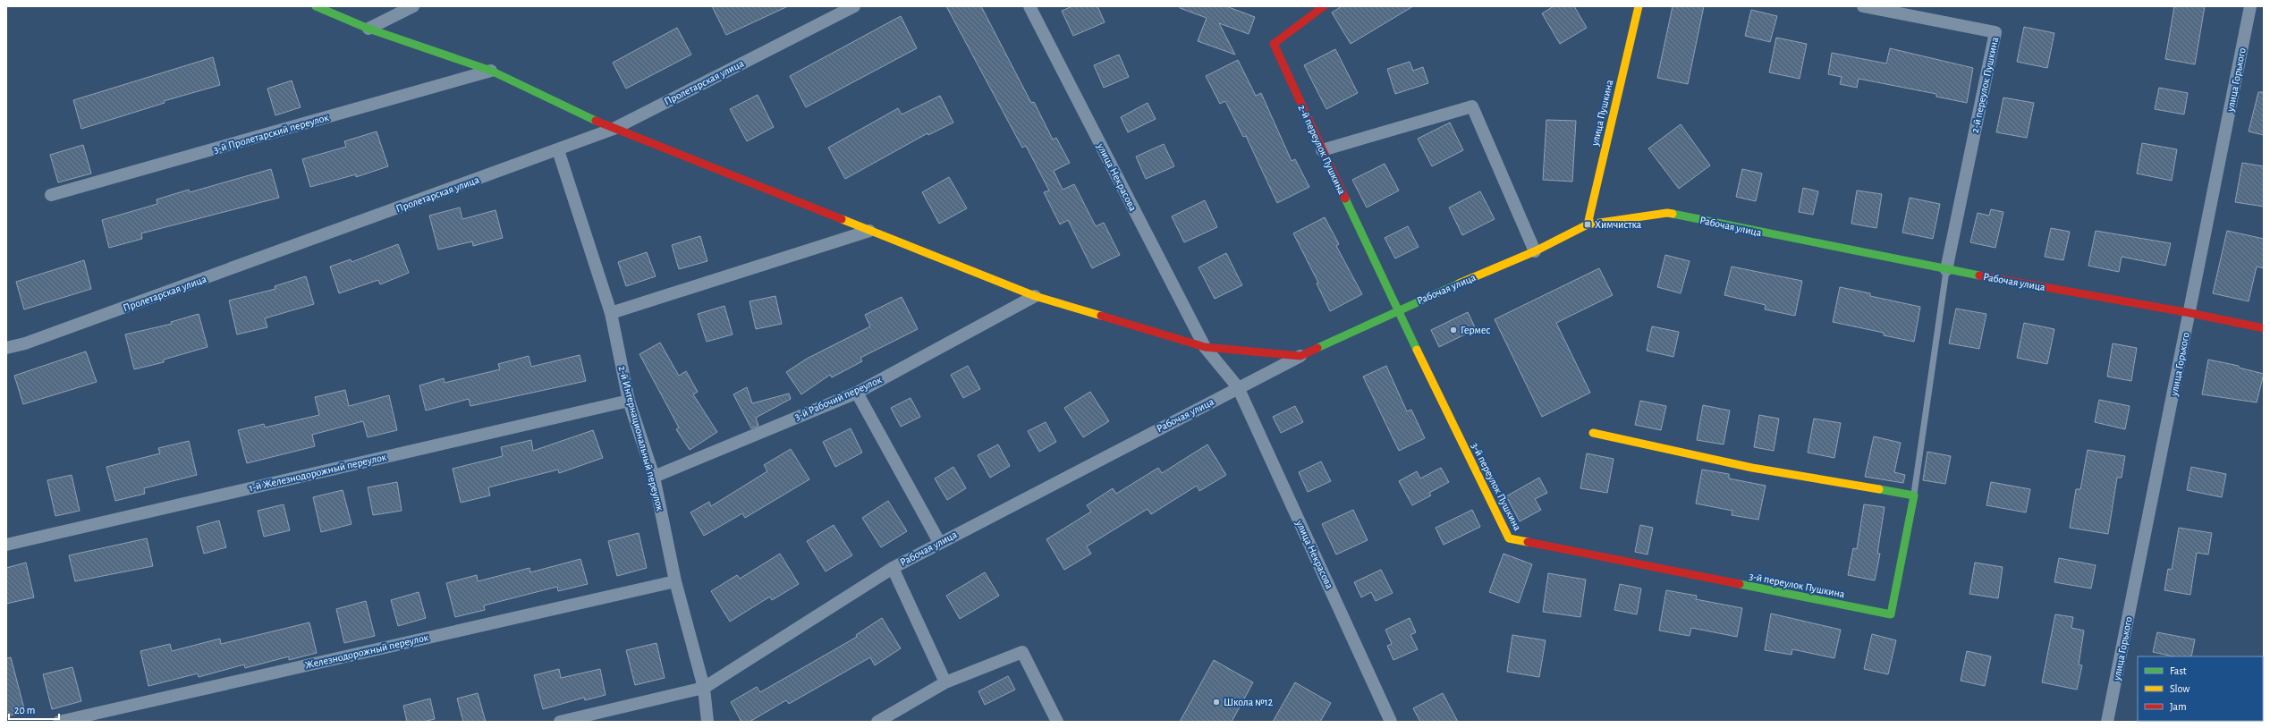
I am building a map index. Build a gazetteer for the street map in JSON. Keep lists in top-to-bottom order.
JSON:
{
  "streets": {
    "street": [
      "улица Горького",
      "Пролетарская улица",
      "2-й переулок Пушкина",
      "улица Пушкина",
      "3-й Пролетарский переулок",
      "улица Некрасова",
      "Рабочая улица",
      "3-й Рабочий переулок",
      "2-й Интернациональный переулок",
      "1-й Железнодорожный переулок",
      "3-й переулок Пушкина",
      "Железнодорожный переулок"
    ]
  },
  "crossings": [
    ["улица Горького", "Рабочая улица"],
    ["Пролетарская улица", "2-й Интернациональный переулок"],
    ["2-й переулок Пушкина", "Рабочая улица"],
    ["2-й переулок Пушкина", "3-й переулок Пушкина"],
    ["улица Пушкина", "Рабочая улица"],
    ["улица Некрасова", "Рабочая улица"],
    ["Рабочая улица", "2-й Интернациональный переулок"],
    ["Рабочая улица", "3-й переулок Пушкина"],
    ["3-й Рабочий переулок", "2-й Интернациональный переулок"],
    ["2-й Интернациональный переулок", "1-й Железнодорожный переулок"],
    ["2-й Интернациональный переулок", "Железнодорожный переулок"]
  ],
  "places": {
    "transit": ["Химчистка"],
    "other": ["Гермес", "Школа №12"]
  },
  "legend": ["Fast", "Slow", "Jam"],
  "scale_bar": "20 m"
}
